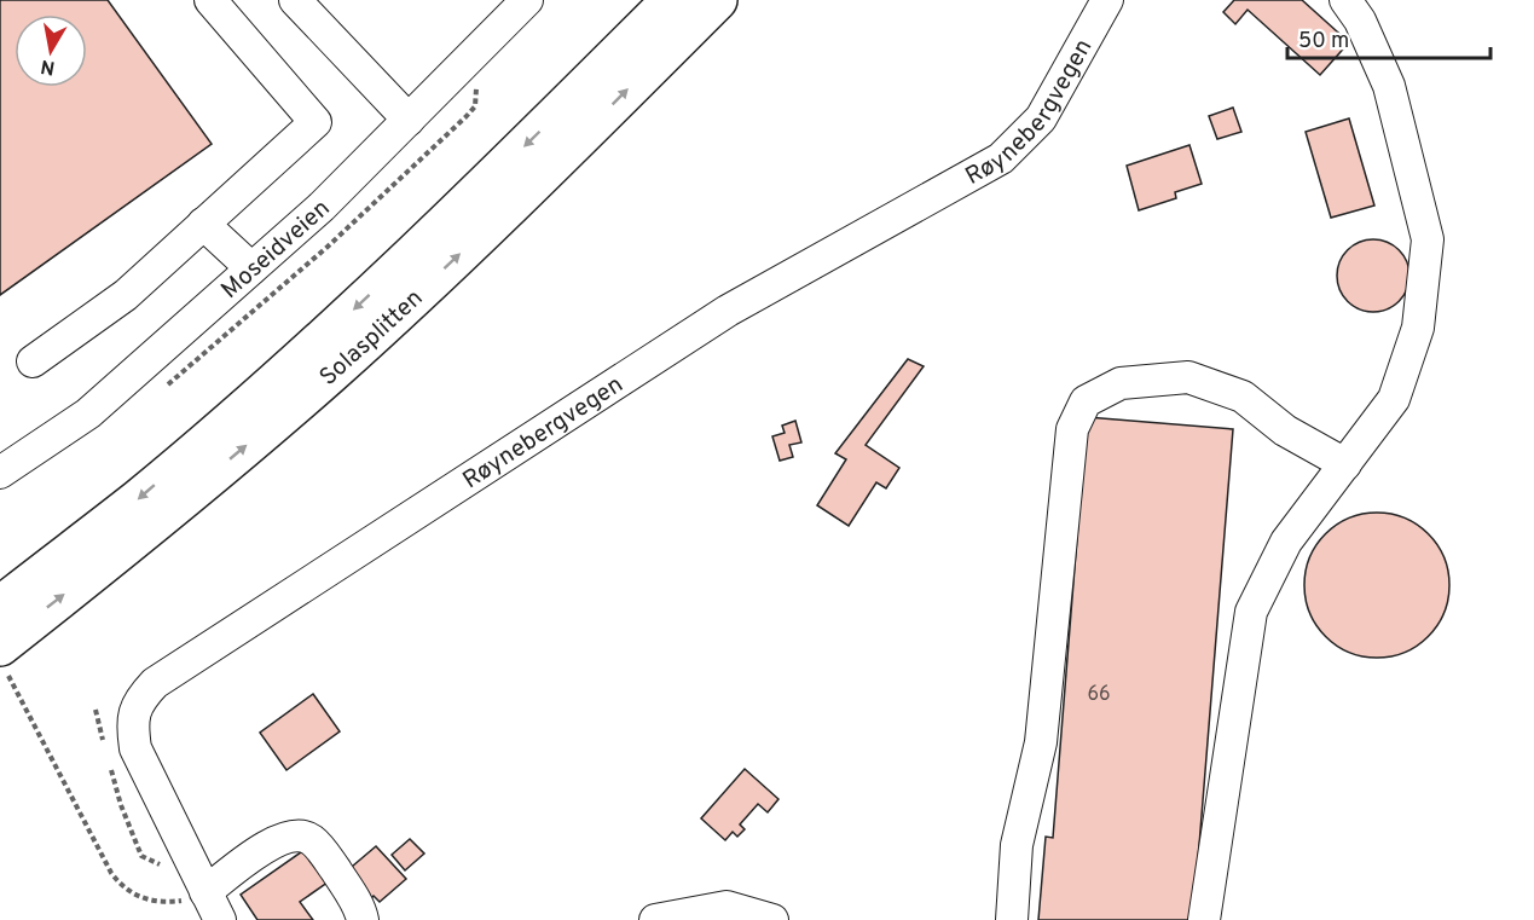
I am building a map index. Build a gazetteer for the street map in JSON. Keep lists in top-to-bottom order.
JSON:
{
  "streets": {
    "highway": ["Solasplitten"],
    "street": ["Røynebergvegen", "Moseidveien"]
  },
  "house_numbers": ["66"],
  "scale_bar": "50 m",
  "north": "bottom"
}
